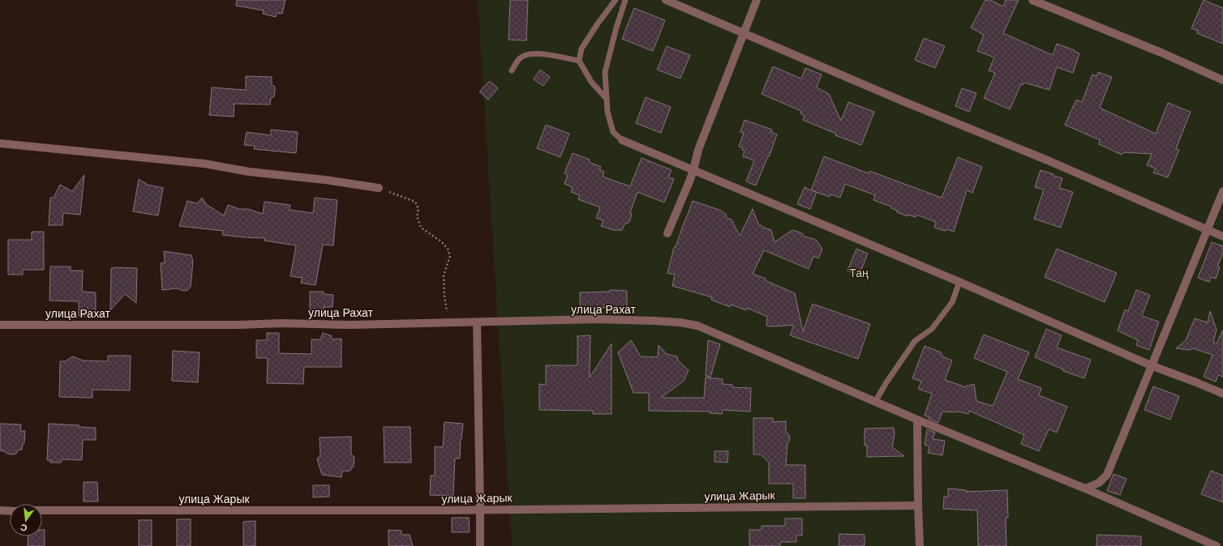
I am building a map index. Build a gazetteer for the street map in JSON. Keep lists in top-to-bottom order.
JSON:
{
  "streets": {
    "street": ["улица Рахат", "улица Жарык"]
  },
  "parks": ["Таң"],
  "north": "bottom"
}
